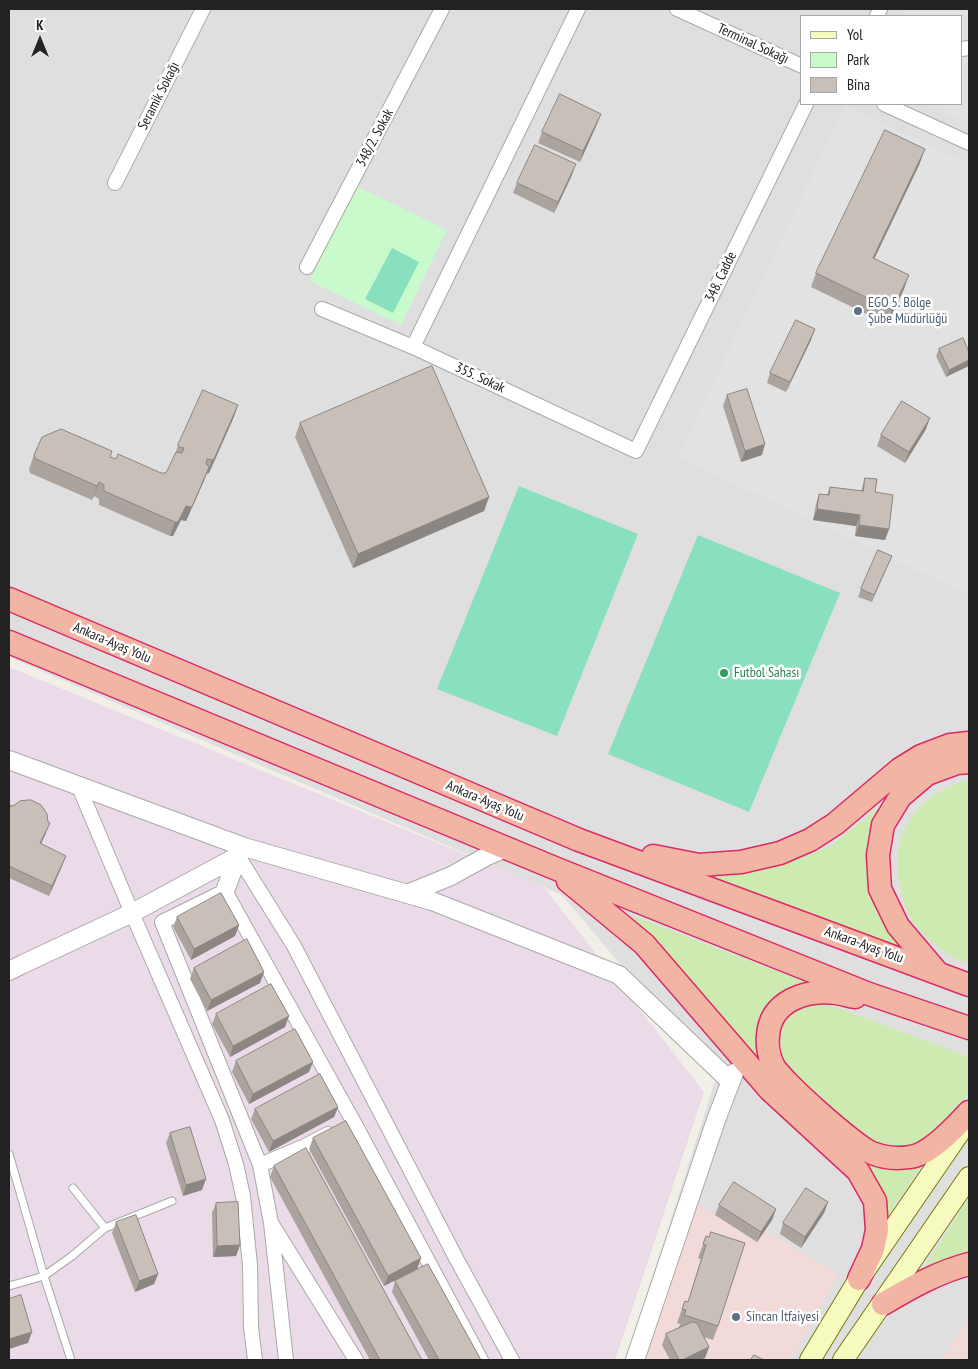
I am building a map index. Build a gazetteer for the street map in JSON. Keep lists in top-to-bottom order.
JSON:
{
  "streets": {
    "highway": ["Ankara-Ayaş Yolu"],
    "street": [
      "Terminal Sokağı",
      "Seramik Sokağı",
      "348/2. Sokak",
      "348. Cadde",
      "355. Sokak"
    ]
  },
  "crossings": [
    ["348. Cadde", "355. Sokak"]
  ],
  "places": ["EGO 5. Bölge Şube Müdürlüğü", "Futbol Sahası", "Sincan İtfaiyesi"],
  "legend": ["Yol", "Park", "Bina"],
  "north": "top"
}
